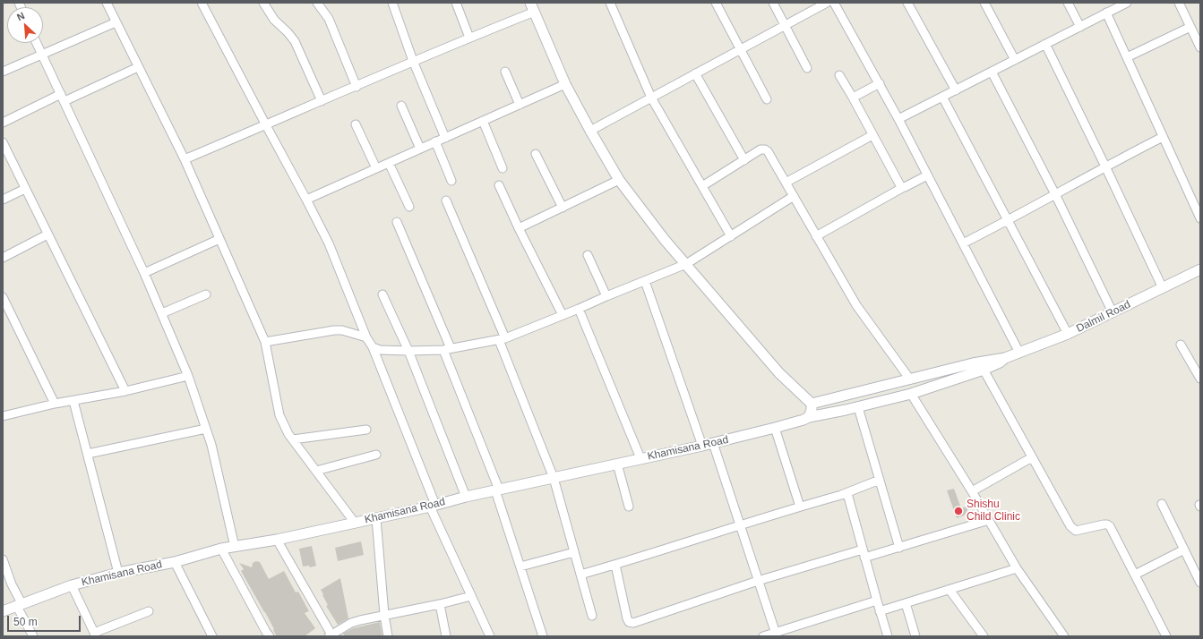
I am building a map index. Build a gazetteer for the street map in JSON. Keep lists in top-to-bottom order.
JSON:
{
  "streets": {
    "street": ["Dalmil Road", "Khamisana Road"]
  },
  "crossings": [
    ["Dalmil Road", "Khamisana Road"]
  ],
  "places": ["Shishu Child Clinic"],
  "scale_bar": "50 m",
  "north": "top left"
}
